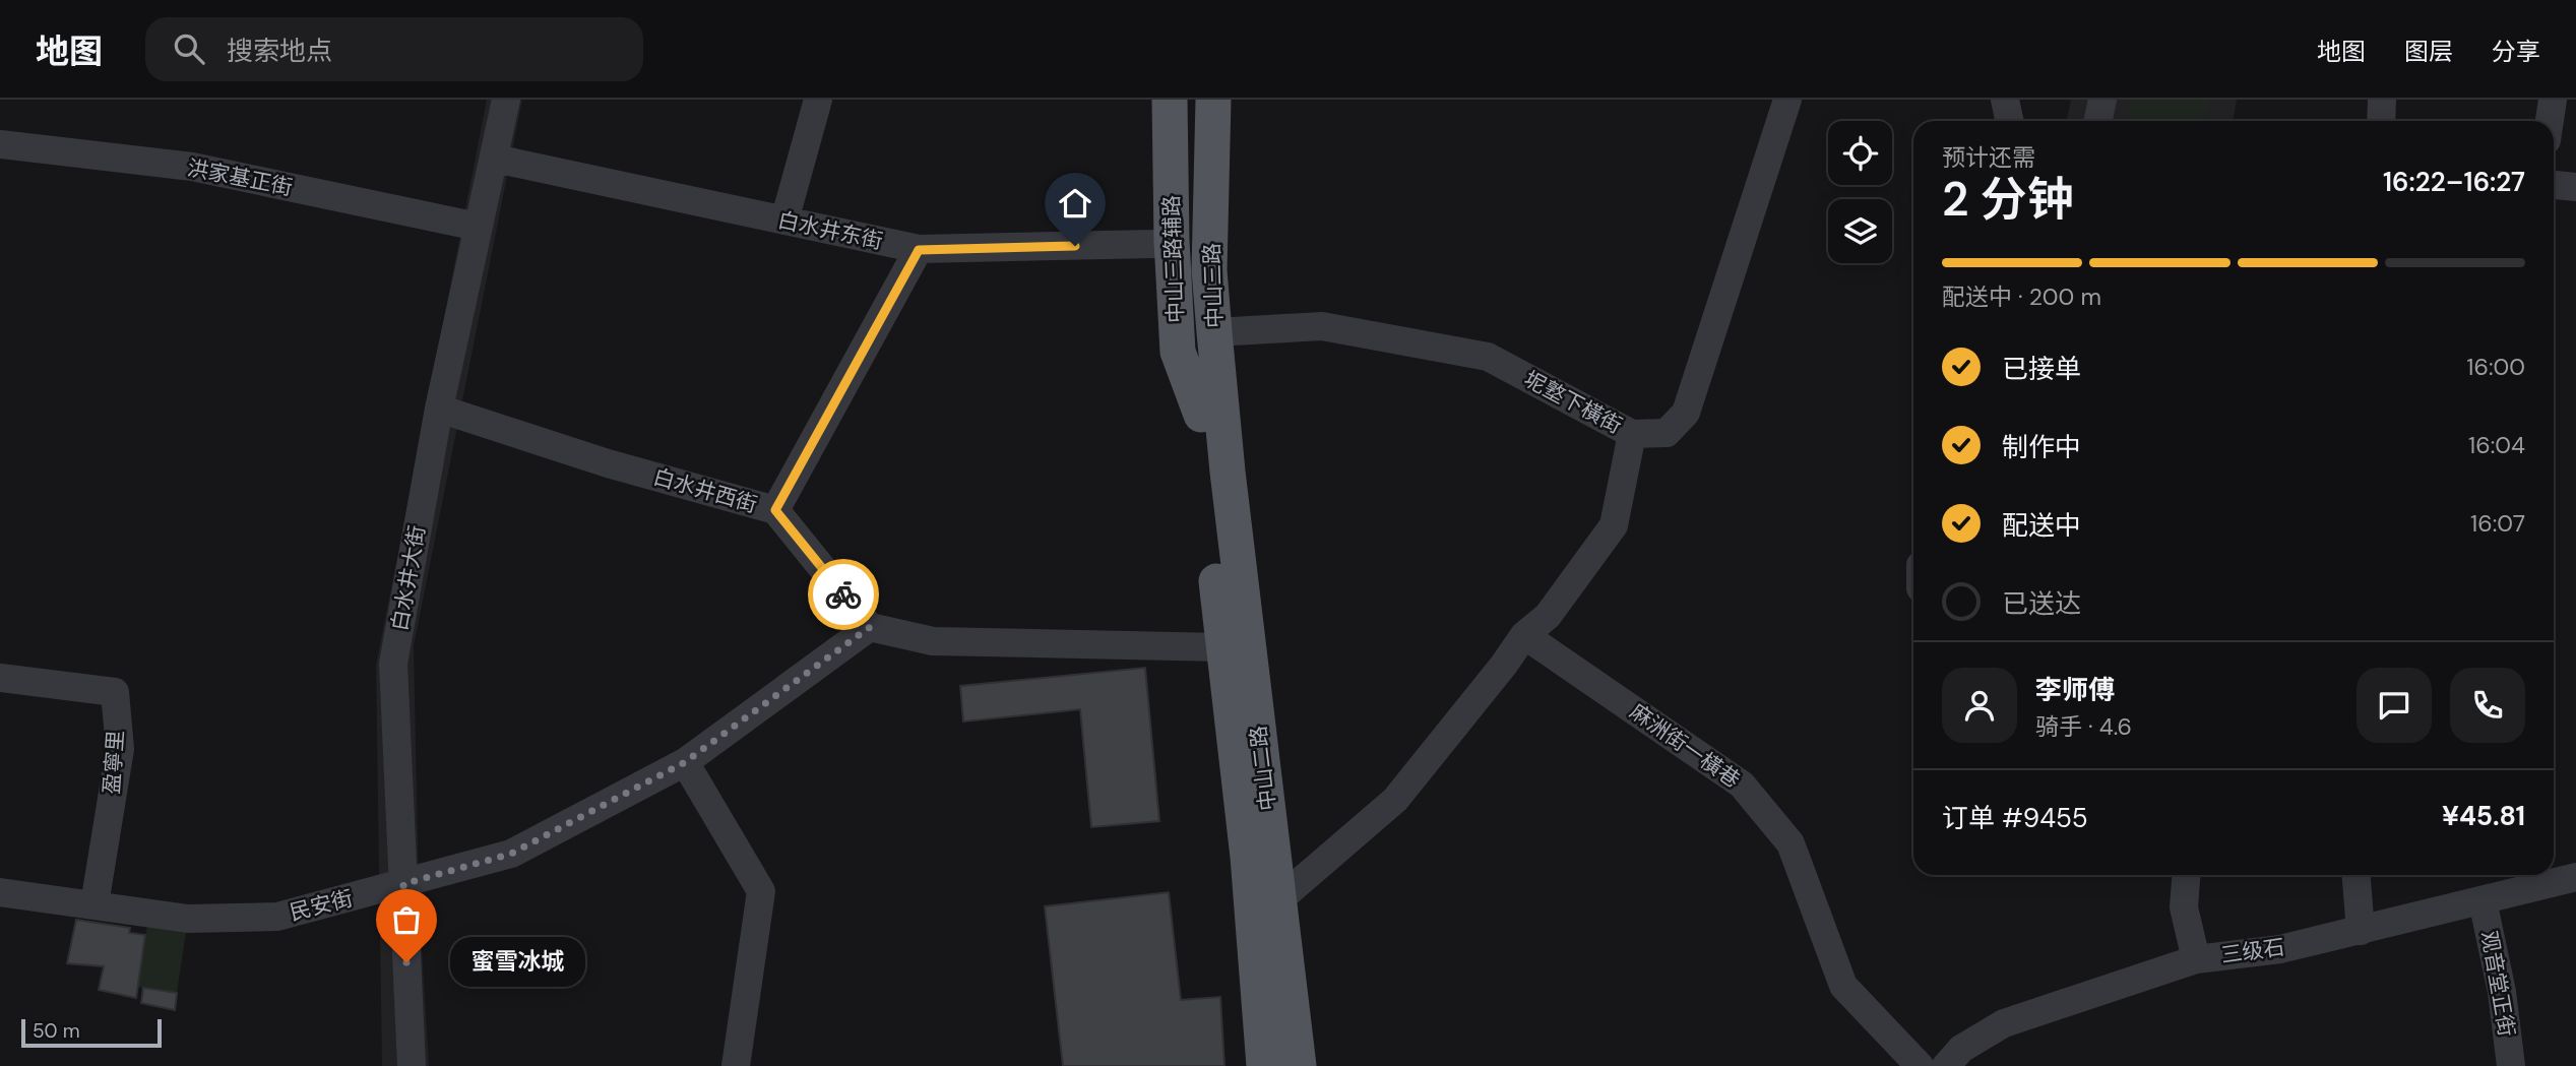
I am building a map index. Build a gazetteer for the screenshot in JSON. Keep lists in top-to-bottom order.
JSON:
{
  "streets": {
    "main road": ["中山三路辅路", "中山三路", "中山二路"],
    "street": [
      "洪家基正街",
      "白水井东街",
      "坭墪下橫街",
      "白水井西街",
      "白水井大街",
      "麻洲街一橫巷",
      "盈寧里",
      "民安街",
      "三级石",
      "观音堂正街"
    ]
  },
  "crossings": [
    ["洪家基正街", "白水井大街"],
    ["白水井东街", "中山三路辅路"],
    ["白水井东街", "白水井大街"],
    ["中山三路辅路", "中山三路"],
    ["中山三路", "坭墪下橫街"],
    ["中山三路", "中山二路"],
    ["白水井西街", "白水井大街"],
    ["白水井西街", "民安街"],
    ["白水井大街", "民安街"],
    ["盈寧里", "民安街"],
    ["三级石", "观音堂正街"]
  ],
  "places": ["蜜雪冰城"],
  "scale_bar": "50 m",
  "page": {
    "header": "地图",
    "search": "搜索地点",
    "nav": ["地图", "图层", "分享"],
    "heading": ["2 分钟", "预计还需", "16:22–16:27"],
    "panel": [
      "李师傅",
      "骑手 · 4.6",
      "订单 #9455",
      "¥45.81"
    ],
    "bar": "配送中 · 200 m",
    "list": [
      ["已接单", "16:00"],
      ["制作中", "16:04"],
      ["配送中", "16:07"],
      "已送达"
    ],
    "bubble": "蜜雪冰城",
    "scale": "50 m"
  }
}
